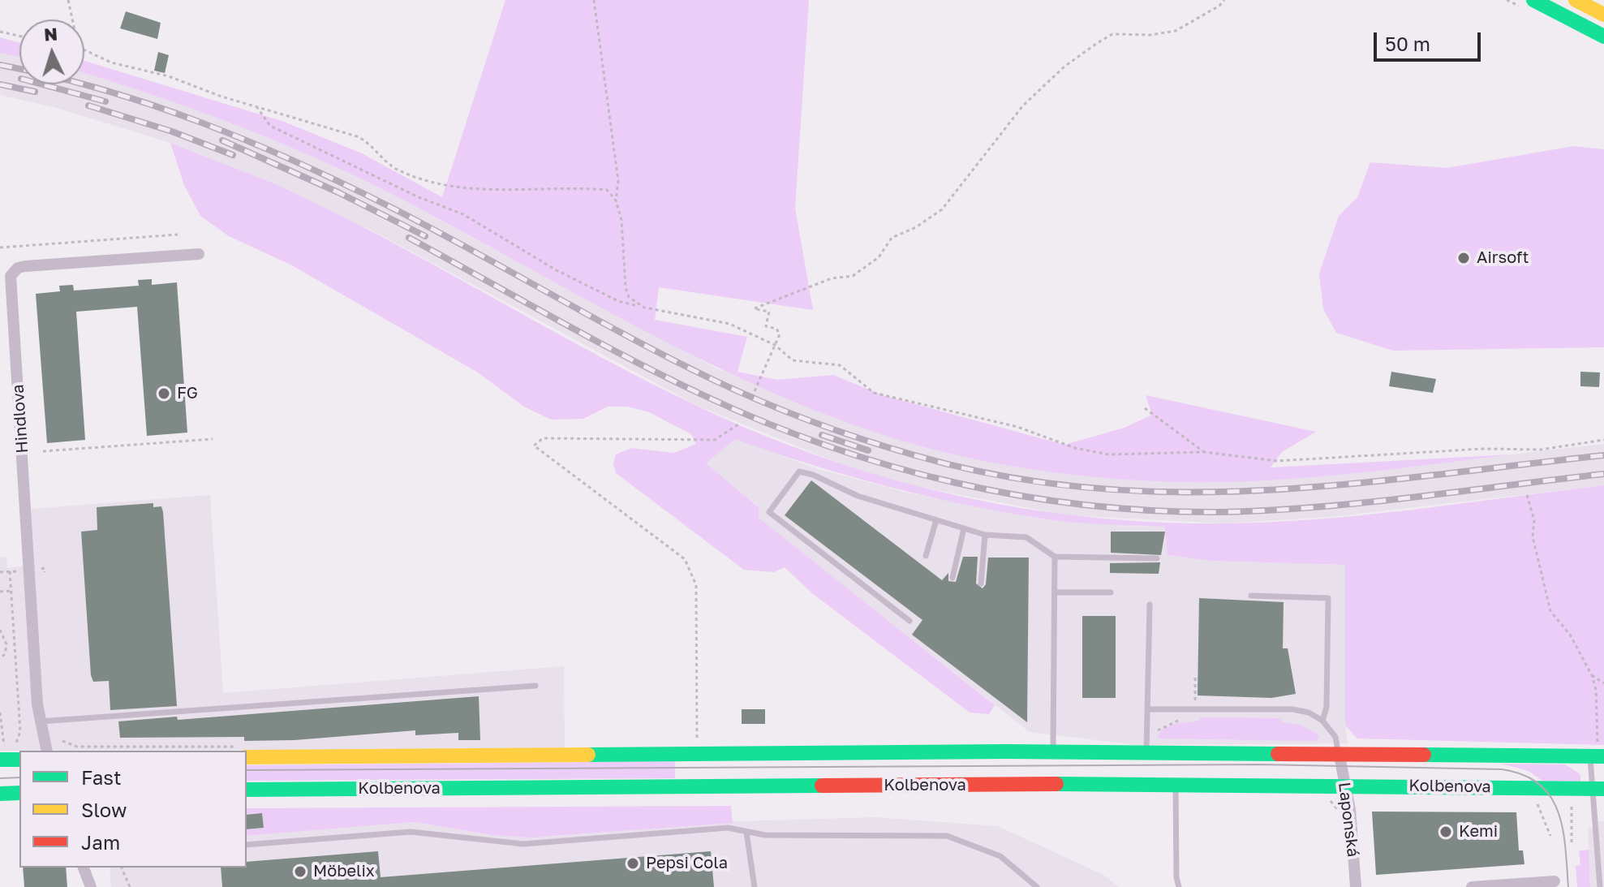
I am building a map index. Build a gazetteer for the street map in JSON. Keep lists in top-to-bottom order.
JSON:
{
  "streets": {
    "main road": ["Kolbenova"],
    "street": ["Hindlova", "Laponská"]
  },
  "crossings": [
    ["Kolbenova", "Laponská"]
  ],
  "places": [
    "Airsoft",
    "FG",
    "Kemi",
    "Pepsi Cola",
    "Möbelix"
  ],
  "legend": ["Fast", "Slow", "Jam"],
  "scale_bar": "50 m",
  "north": "top"
}
